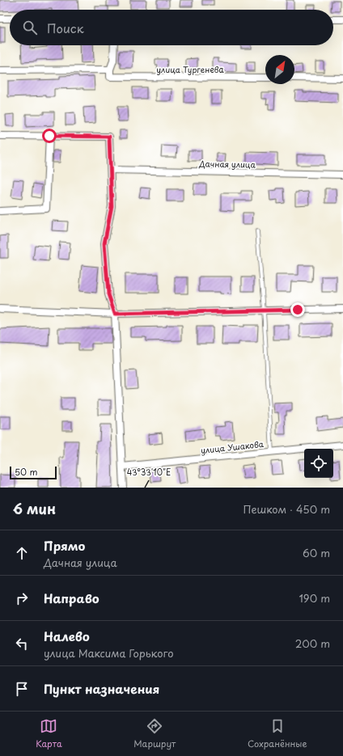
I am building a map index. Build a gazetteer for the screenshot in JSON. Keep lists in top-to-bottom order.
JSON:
{
  "streets": {
    "street": ["улица Тургенева", "Дачная улица", "улица Ушакова"]
  },
  "scale_bar": "50 m",
  "north": "top right",
  "page": {
    "search": "Поиск",
    "scale": "50 m",
    "heading": ["6 мин", "Пешком · 450 m"],
    "list": [
      ["Прямо", "Дачная улица", "60 m"],
      ["Направо", "190 m"],
      ["Налево", "улица Максима Горького", "200 m"],
      "Пункт назначения"
    ],
    "nav": ["Карта", "Маршрут", "Сохранённые"]
  },
  "coordinates": ["43°33'10\"E"]
}
